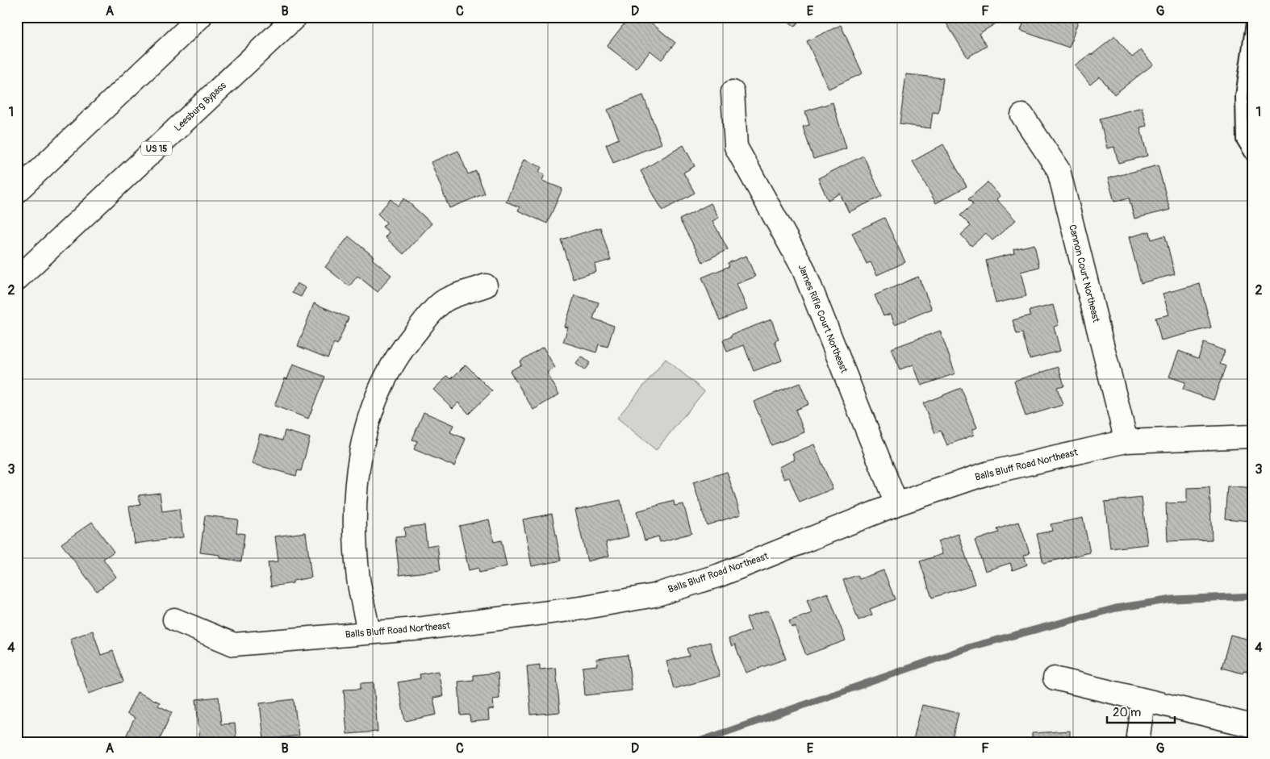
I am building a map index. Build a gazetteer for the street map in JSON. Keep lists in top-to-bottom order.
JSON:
{
  "streets": {
    "main road": [
      "Leesburg Bypass",
      "US 15",
      "Cannon Court Northeast",
      "James Rifle Court Northeast",
      "Balls Bluff Road Northeast"
    ]
  },
  "crossings": [
    ["Cannon Court Northeast", "Balls Bluff Road Northeast"],
    ["James Rifle Court Northeast", "Balls Bluff Road Northeast"]
  ],
  "scale_bar": "20 m",
  "grid": {
    "columns": [
      "A",
      "B",
      "C",
      "D",
      "E",
      "F",
      "G"
    ],
    "rows": [
      "1",
      "2",
      "3",
      "4"
    ]
  }
}
